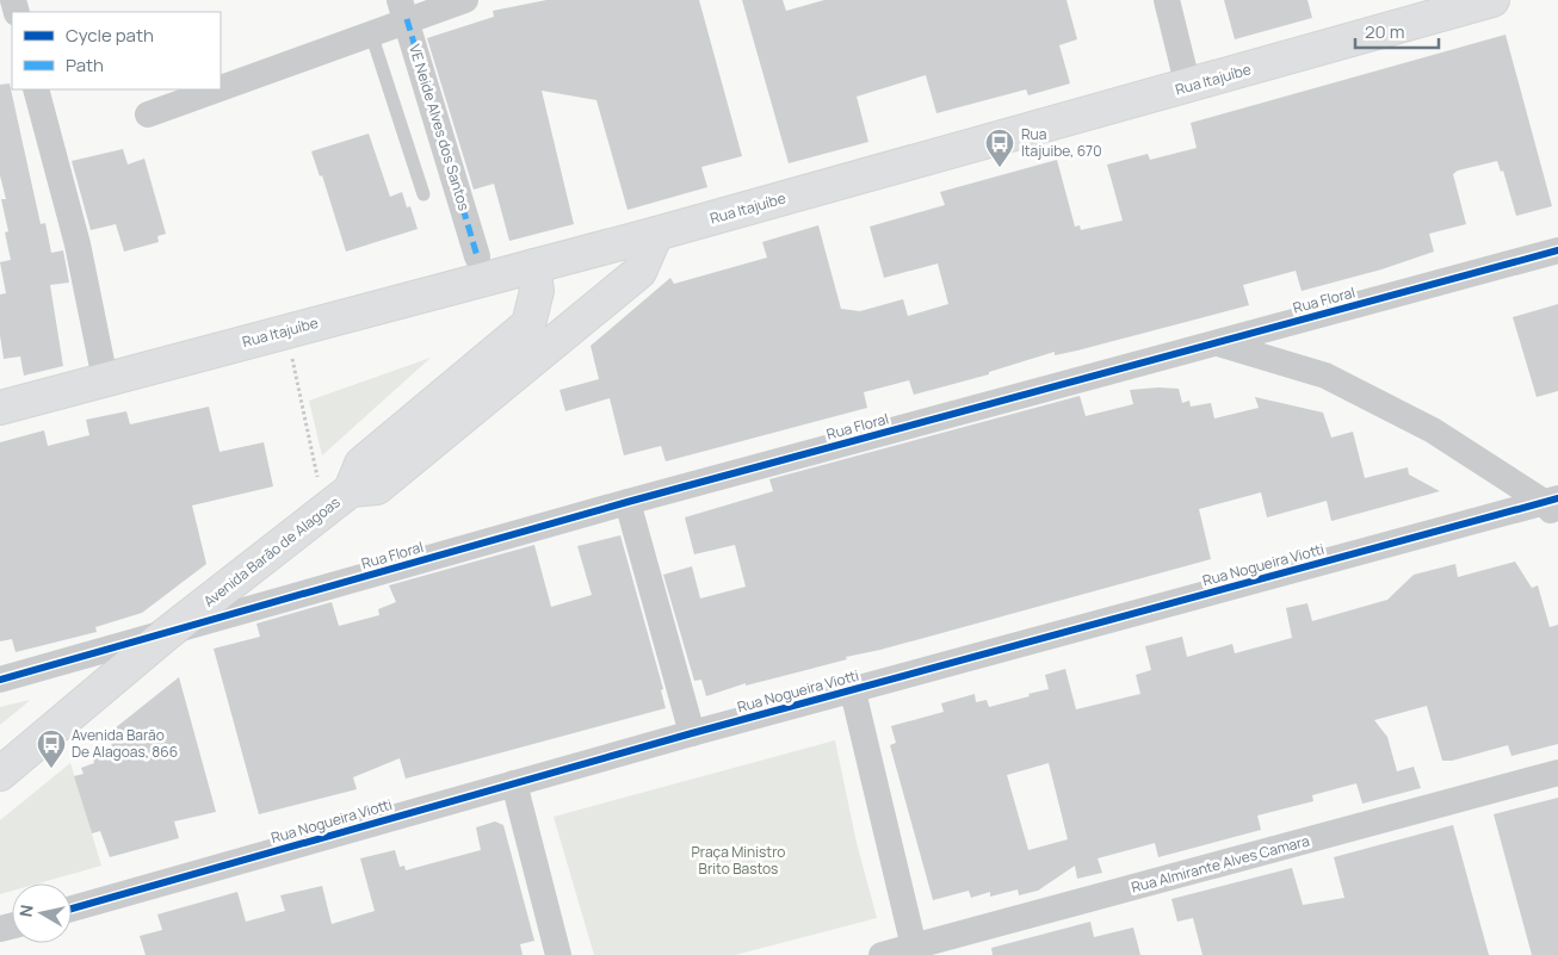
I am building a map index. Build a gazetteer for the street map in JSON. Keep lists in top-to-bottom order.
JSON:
{
  "streets": {
    "main road": ["Rua Itajuíbe", "Avenida Barão de Alagoas"],
    "street": [
      "VE Neide Alves dos Santos",
      "Rua Floral",
      "Rua Nogueira Viotti",
      "Rua Almirante Alves Camara"
    ]
  },
  "crossings": [
    ["Rua Itajuíbe", "Avenida Barão de Alagoas"],
    ["Rua Floral", "Avenida Barão de Alagoas"]
  ],
  "parks": ["Praça Ministro Brito Bastos"],
  "places": {
    "bus stop": ["Rua Itajuibe, 670", "Avenida Barão De Alagoas, 866"]
  },
  "legend": ["Cycle path", "Path"],
  "scale_bar": "20 m",
  "north": "left"
}
